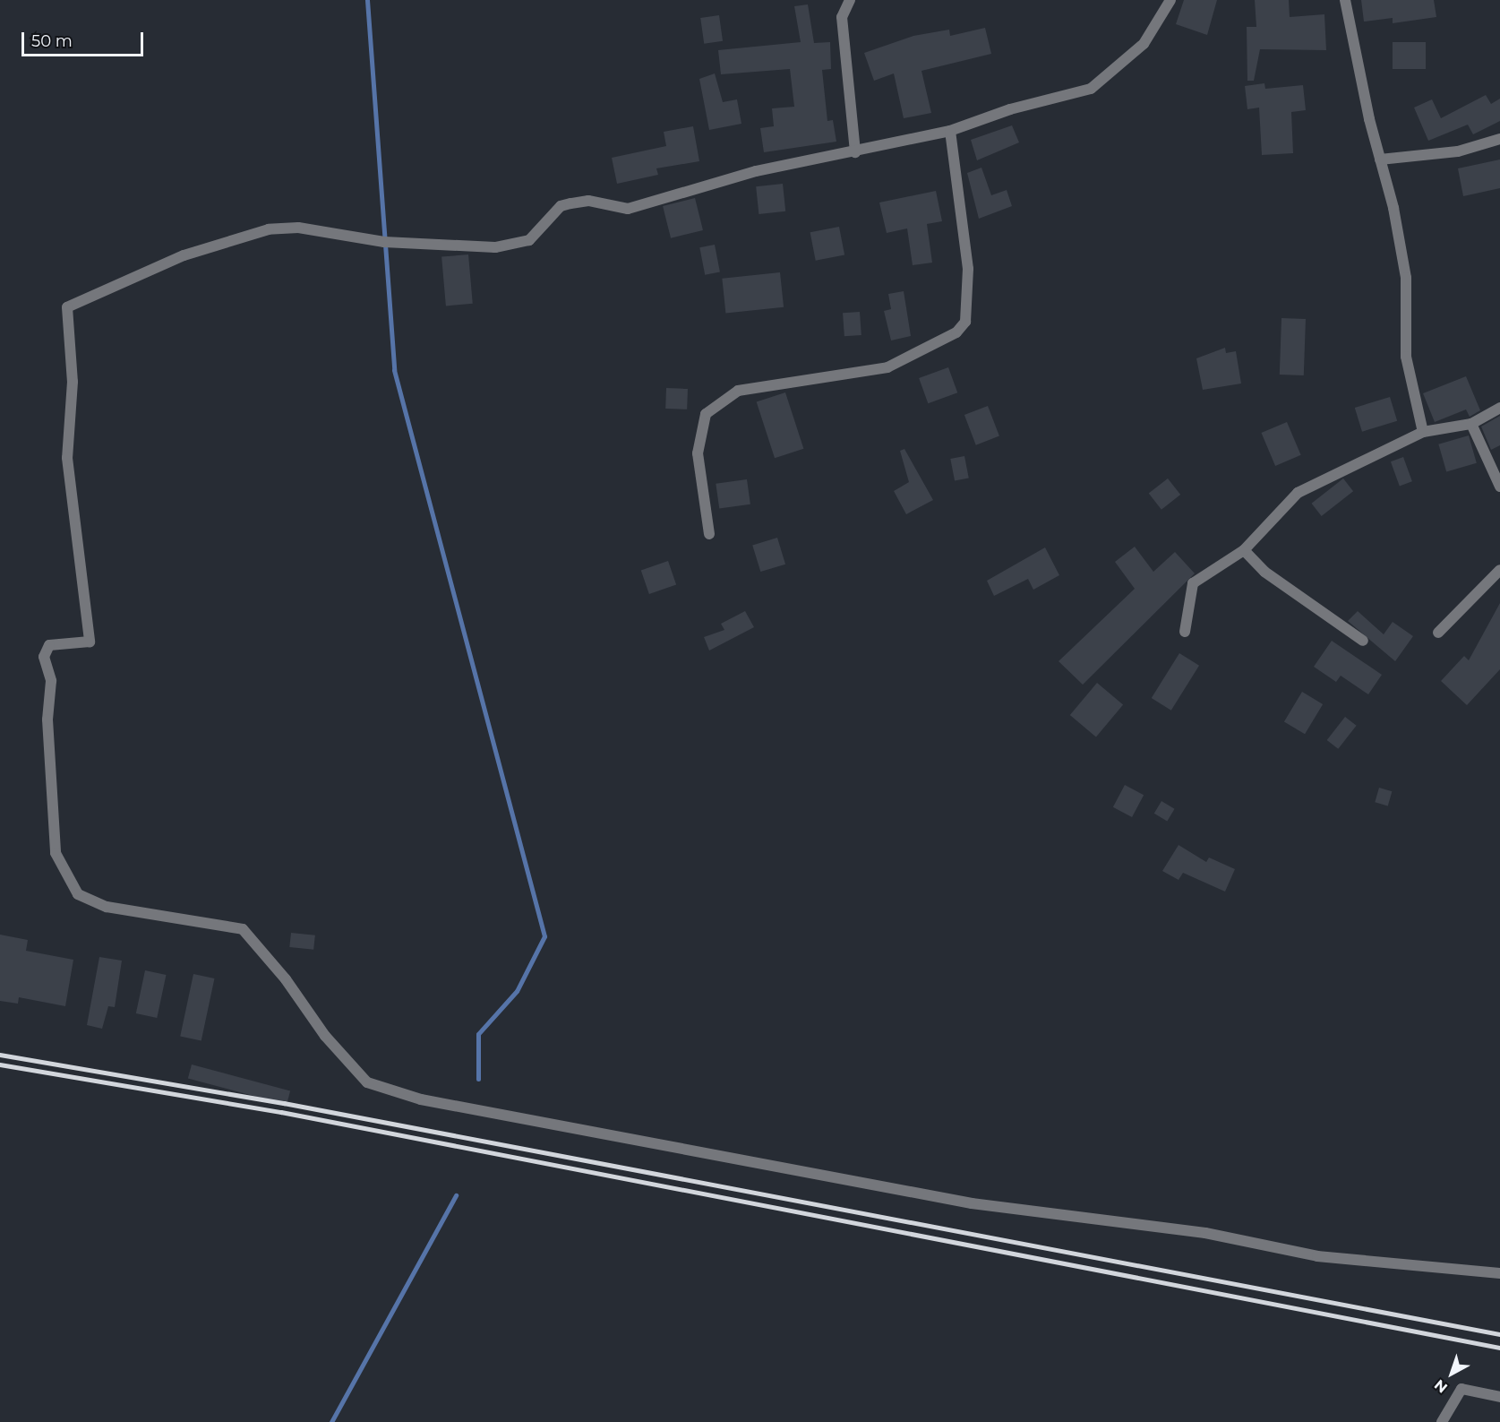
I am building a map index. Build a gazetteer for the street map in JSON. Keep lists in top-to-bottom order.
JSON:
{
  "scale_bar": "50 m",
  "north": "bottom left"
}
